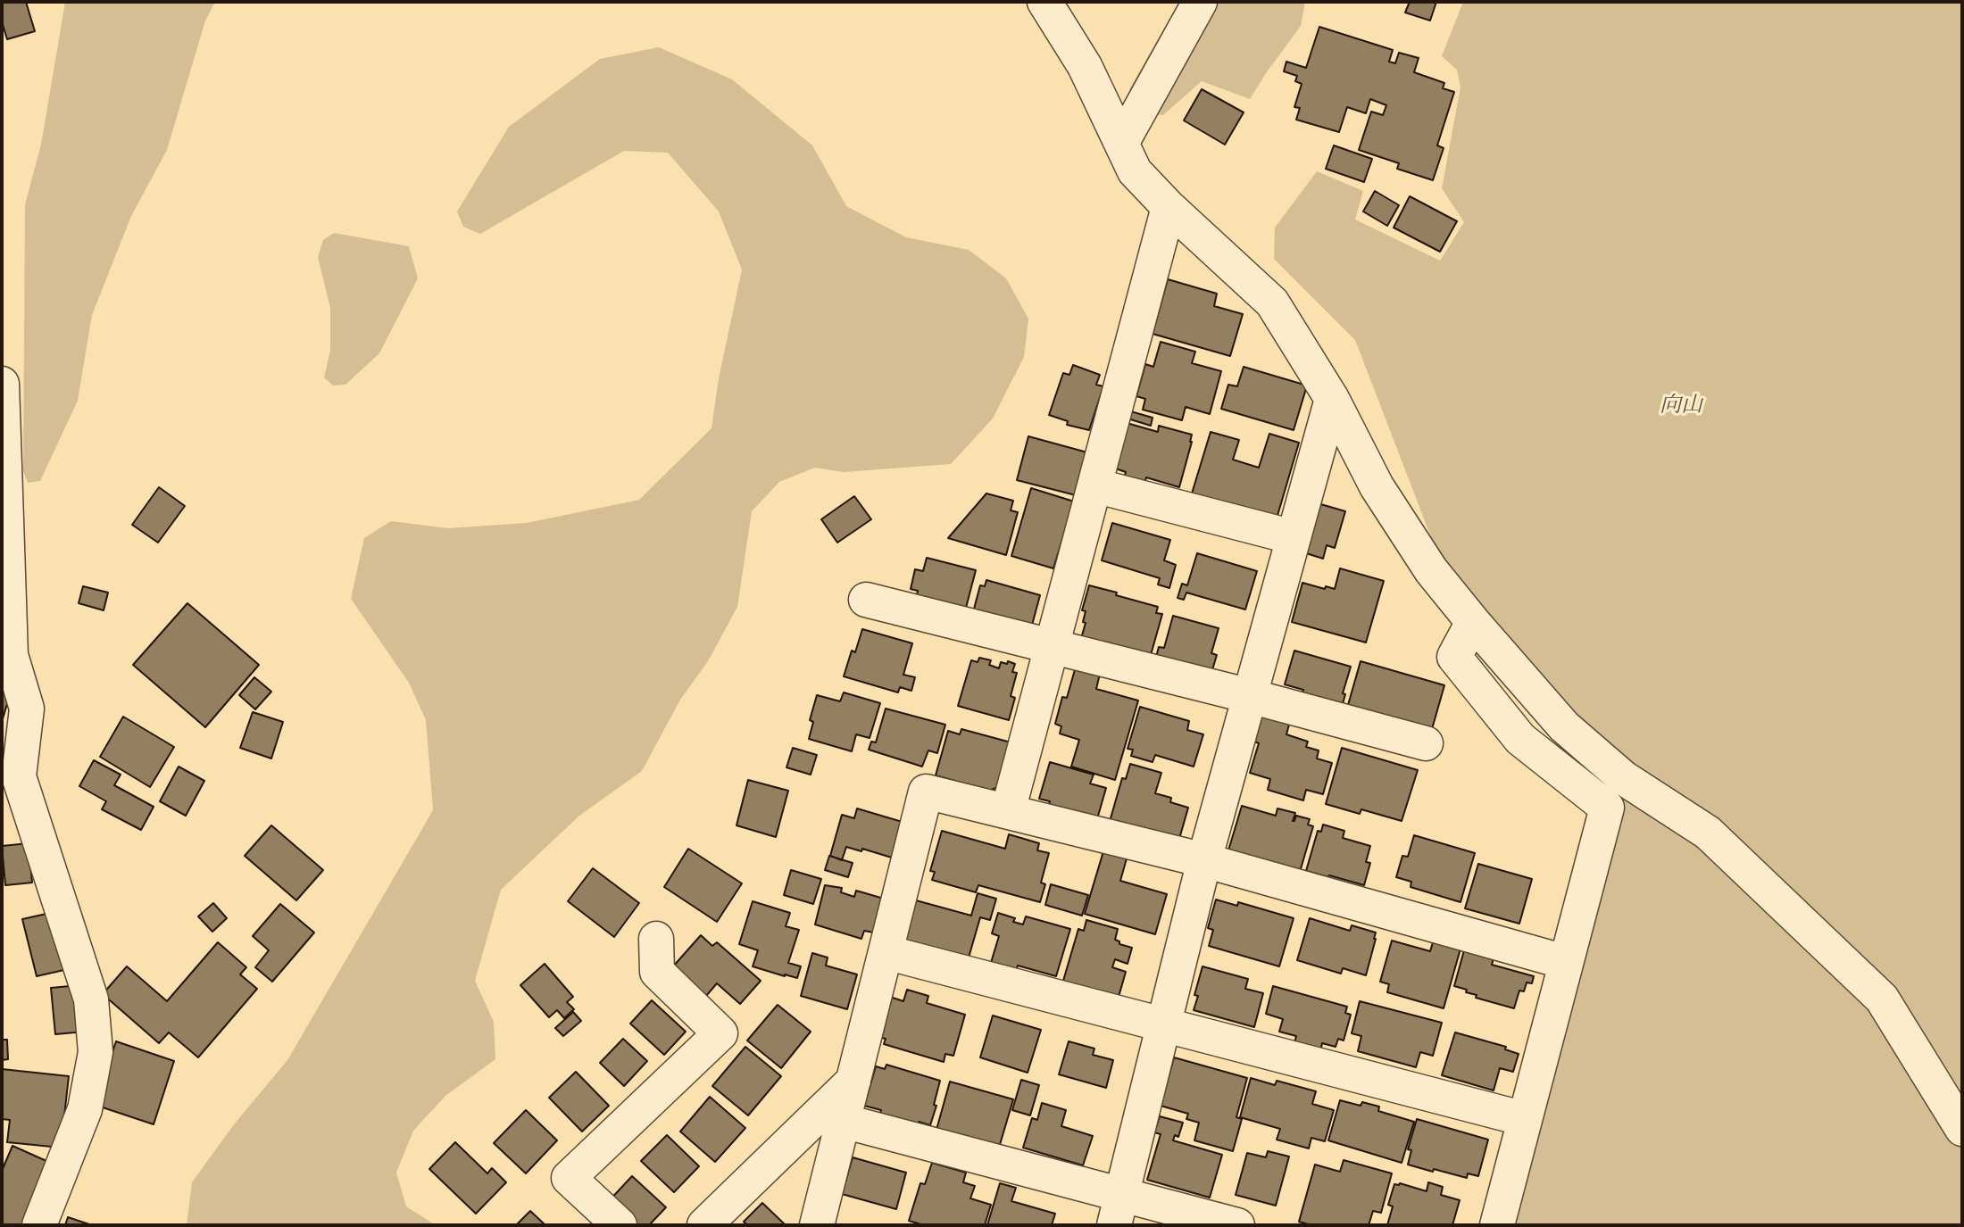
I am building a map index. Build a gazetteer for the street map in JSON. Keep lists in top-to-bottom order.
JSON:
{
  "parks": ["向山"]
}
